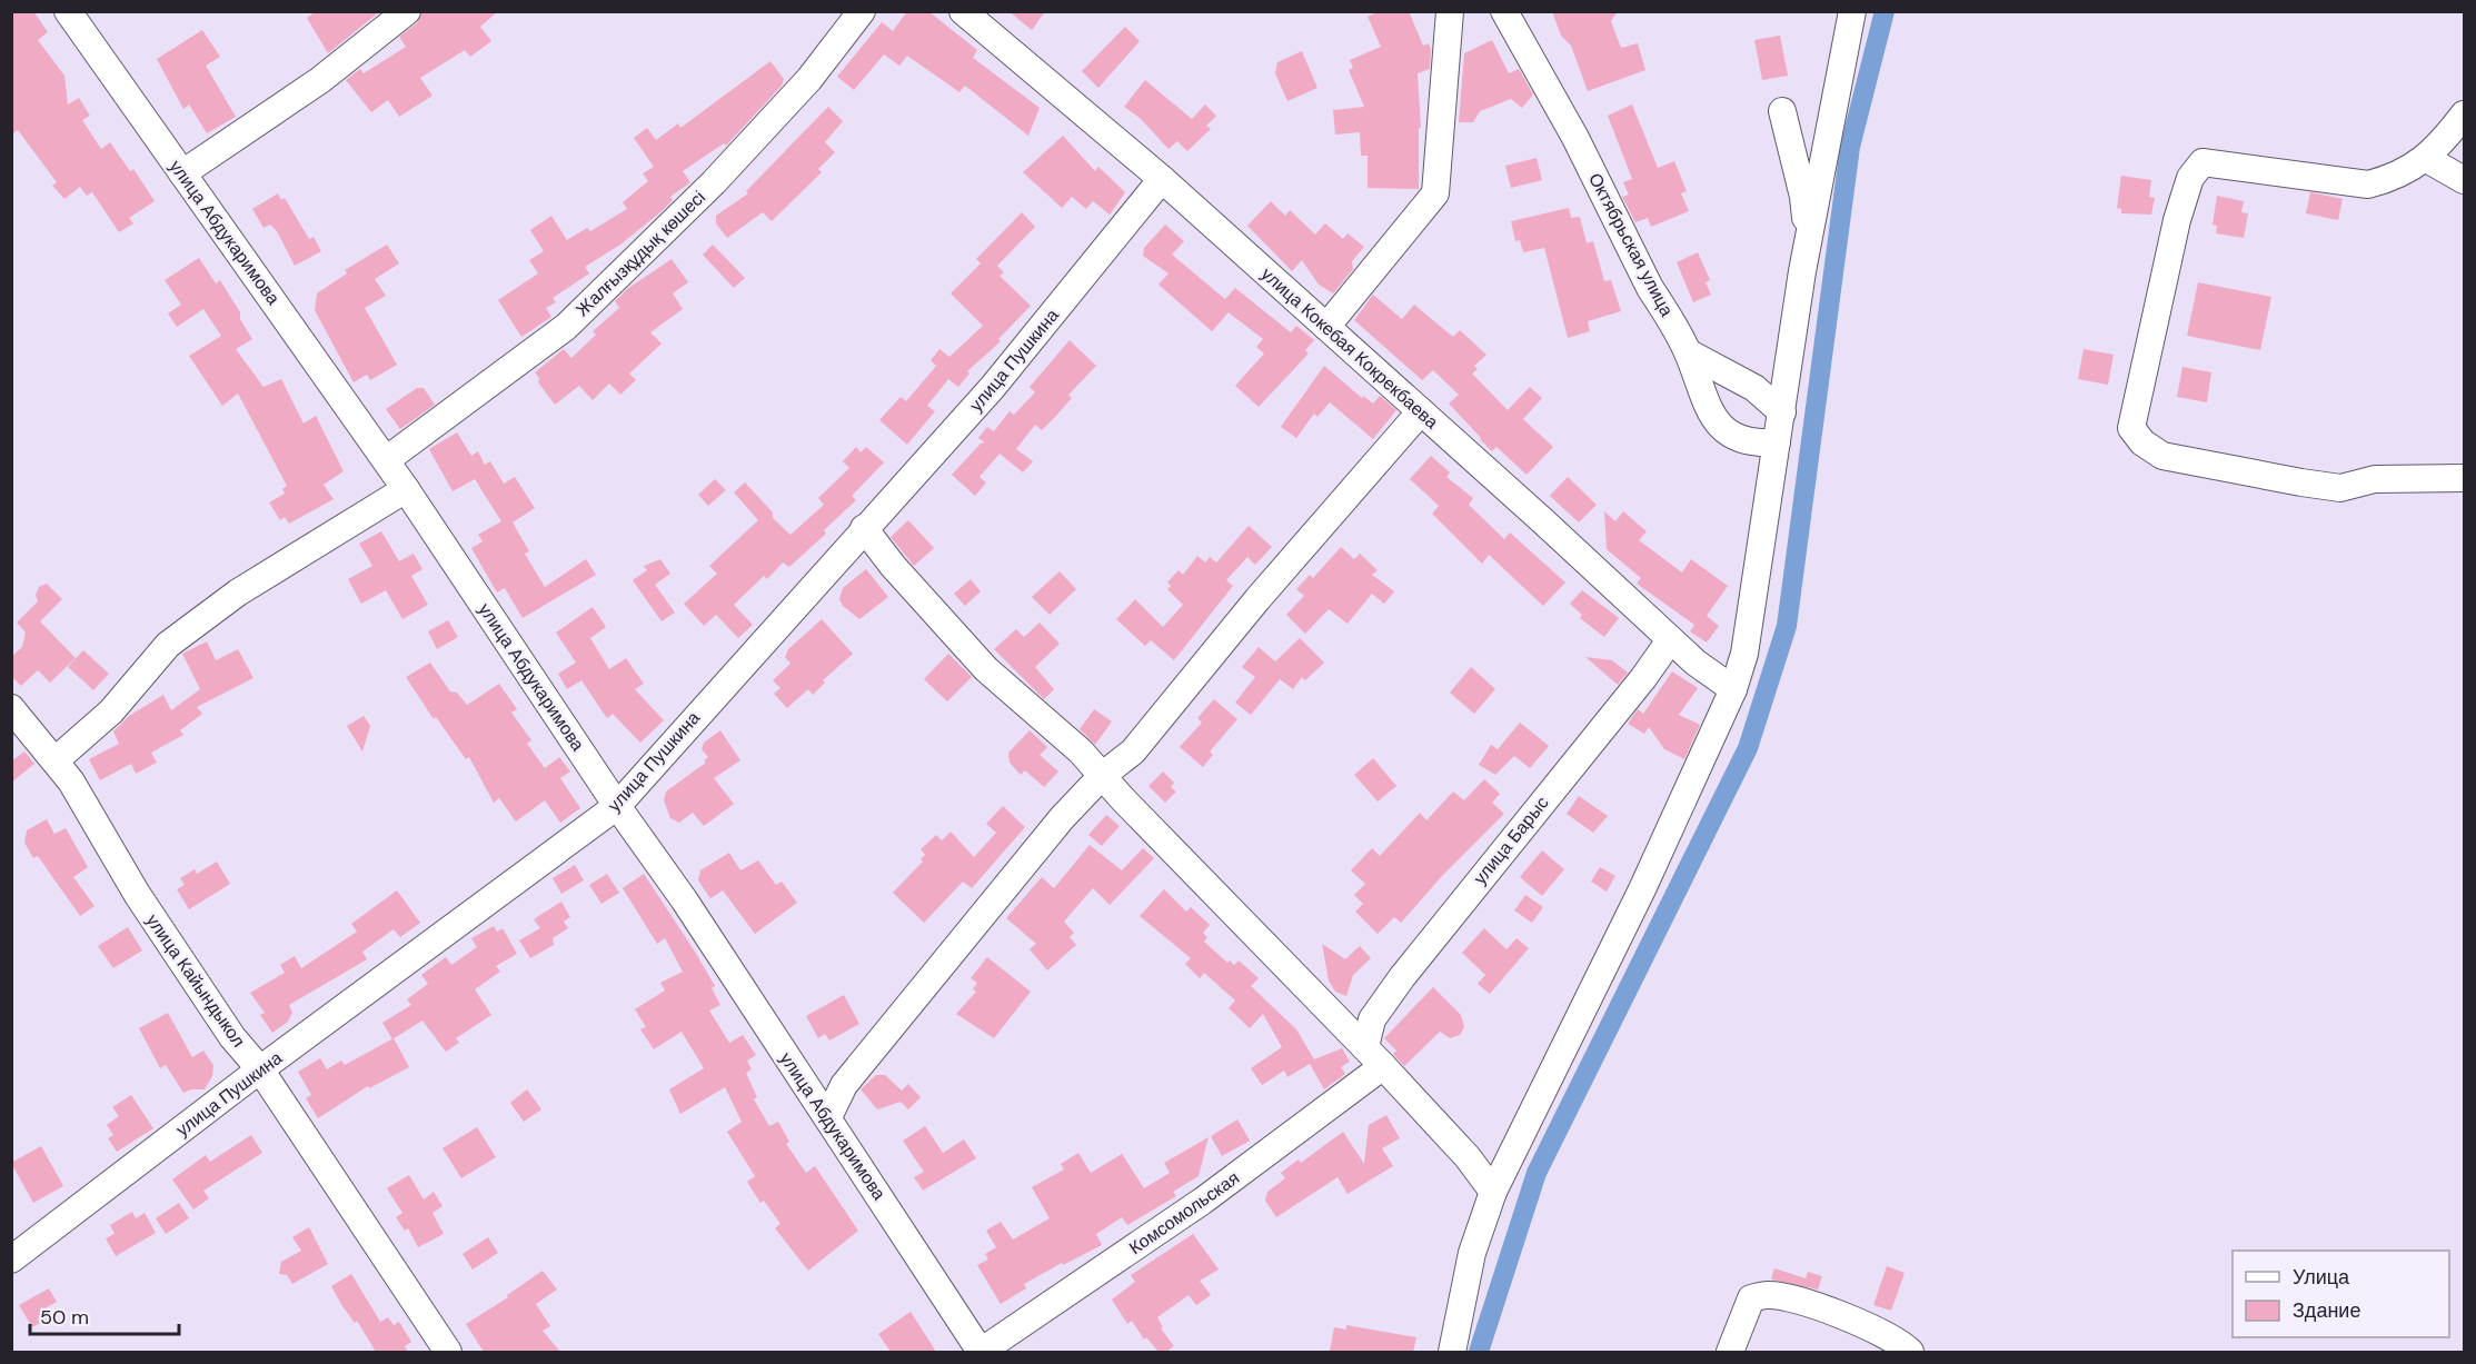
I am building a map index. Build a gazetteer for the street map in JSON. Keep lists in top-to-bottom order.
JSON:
{
  "streets": {
    "street": [
      "улица Абдукаримова",
      "Октябрьская улица",
      "Жалғызқұдық көшесі",
      "улица Кокебая Кокрекбаева",
      "улица Пушкина",
      "улица Барыс",
      "улица Кайындыкол",
      "Комсомольская"
    ]
  },
  "crossings": [
    ["улица Абдукаримова", "Жалғызқұдық көшесі"],
    ["улица Абдукаримова", "улица Пушкина"],
    ["улица Абдукаримова", "Комсомольская"],
    ["улица Кокебая Кокрекбаева", "улица Пушкина"],
    ["улица Кокебая Кокрекбаева", "улица Барыс"],
    ["улица Пушкина", "улица Кайындыкол"],
    ["улица Барыс", "Комсомольская"]
  ],
  "legend": ["Улица", "Здание"],
  "scale_bar": "50 m"
}
